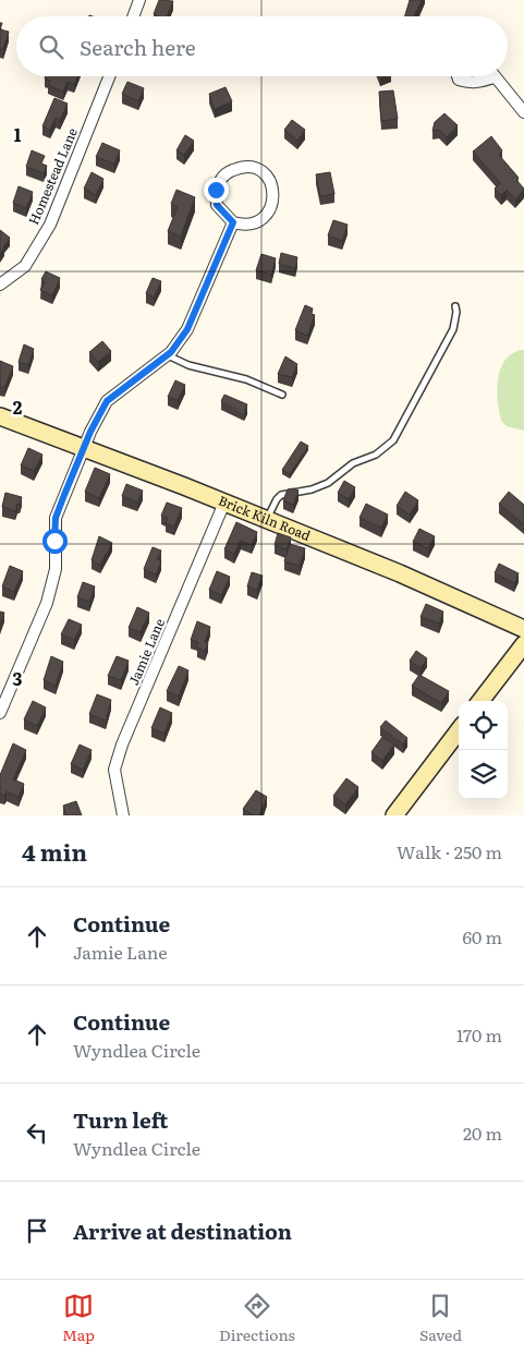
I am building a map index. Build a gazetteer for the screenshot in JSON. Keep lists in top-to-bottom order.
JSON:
{
  "streets": {
    "main road": ["Brick Kiln Road"],
    "street": ["Homestead Lane", "Jamie Lane"]
  },
  "crossings": [
    ["Brick Kiln Road", "Jamie Lane"]
  ],
  "page": {
    "search": "Search here",
    "heading": ["4 min", "Walk · 250 m"],
    "list": [
      ["Continue", "Jamie Lane", "60 m"],
      ["Continue", "Wyndlea Circle", "170 m"],
      ["Turn left", "Wyndlea Circle", "20 m"],
      "Arrive at destination"
    ],
    "nav": ["Map", "Directions", "Saved"]
  },
  "grid": {
    "rows": ["1", "2", "3"]
  }
}
